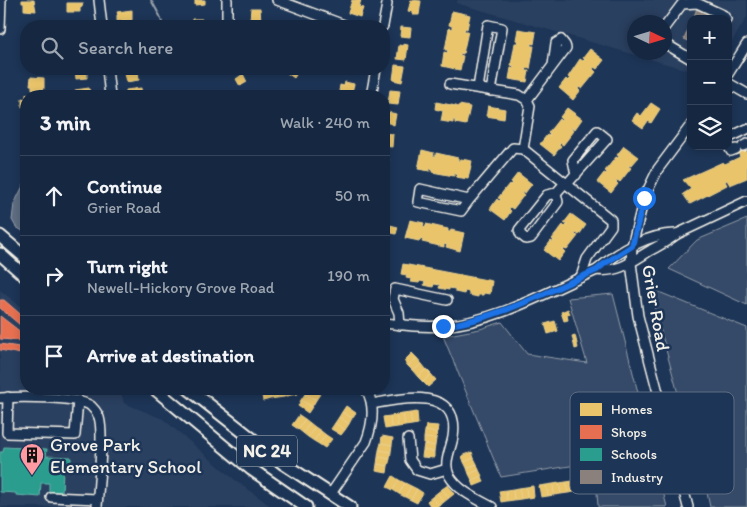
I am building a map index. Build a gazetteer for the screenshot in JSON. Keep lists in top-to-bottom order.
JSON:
{
  "streets": {
    "main road": ["NC 24"],
    "street": ["Grier Road"]
  },
  "places": {
    "building": ["Grove Park Elementary School"]
  },
  "legend": [
    "Homes",
    "Shops",
    "Schools",
    "Industry"
  ],
  "north": "right",
  "page": {
    "map_buttons": ["+", "−"],
    "search": "Search here",
    "heading": ["3 min", "Walk · 240 m"],
    "list": [
      ["Continue", "Grier Road", "50 m"],
      ["Turn right", "Newell-Hickory Grove Road", "190 m"],
      "Arrive at destination"
    ]
  }
}
